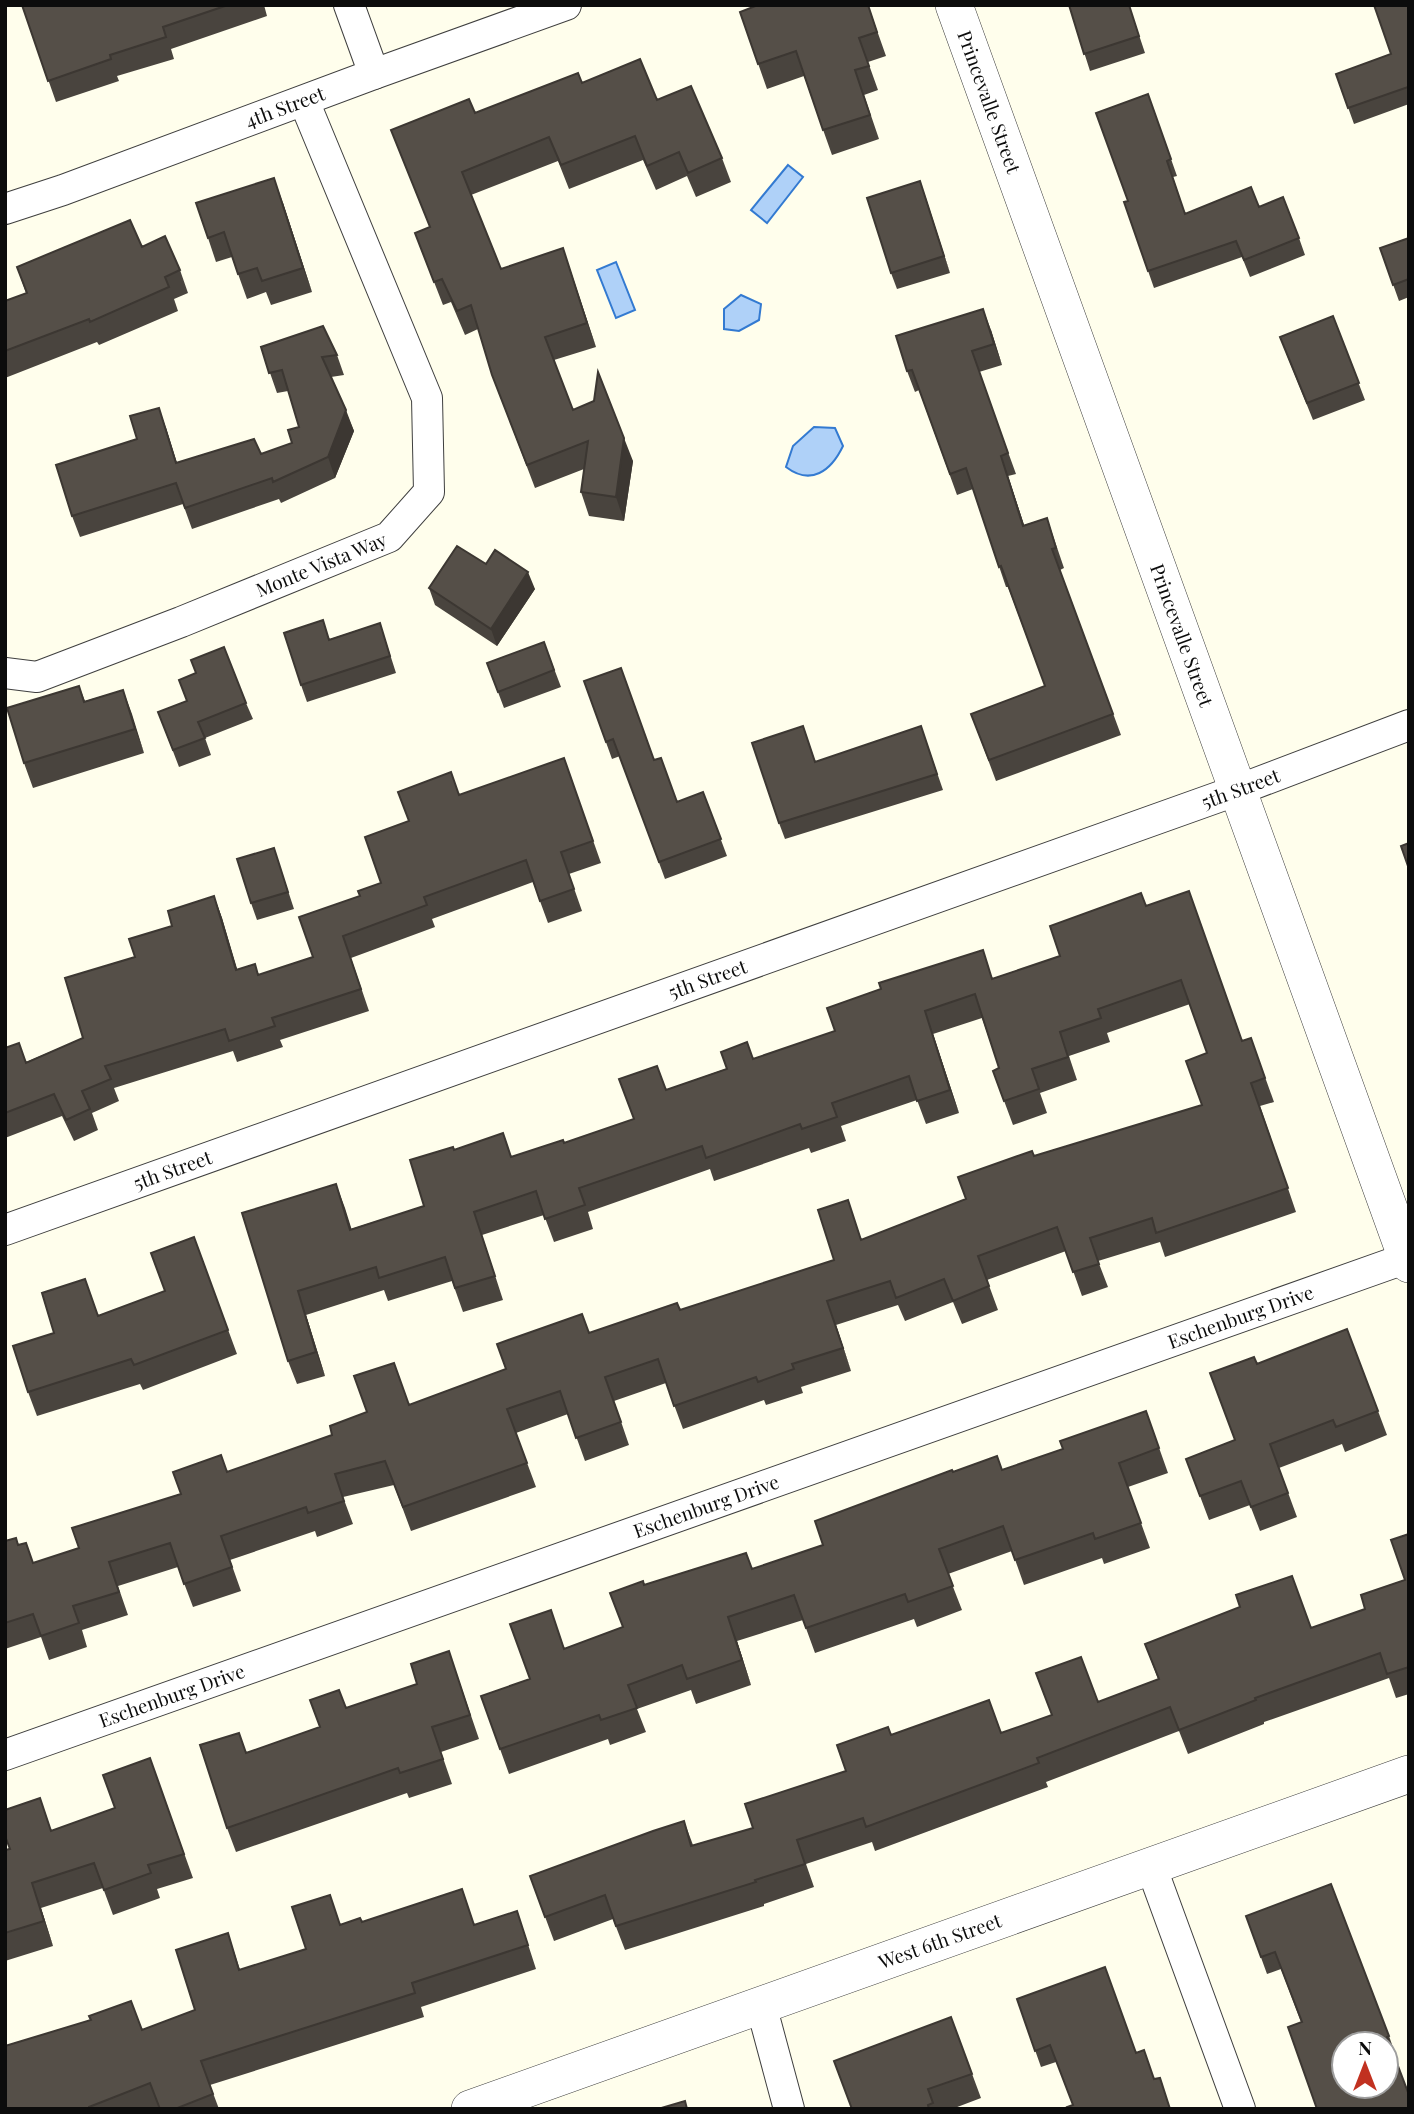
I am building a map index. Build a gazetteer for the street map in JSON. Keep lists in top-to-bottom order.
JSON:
{
  "streets": {
    "street": [
      "Princevalle Street",
      "4th Street",
      "Monte Vista Way",
      "5th Street",
      "Eschenburg Drive",
      "West 6th Street"
    ]
  },
  "crossings": [
    ["Princevalle Street", "5th Street"],
    ["Princevalle Street", "Eschenburg Drive"],
    ["4th Street", "Monte Vista Way"]
  ],
  "north": "top"
}
